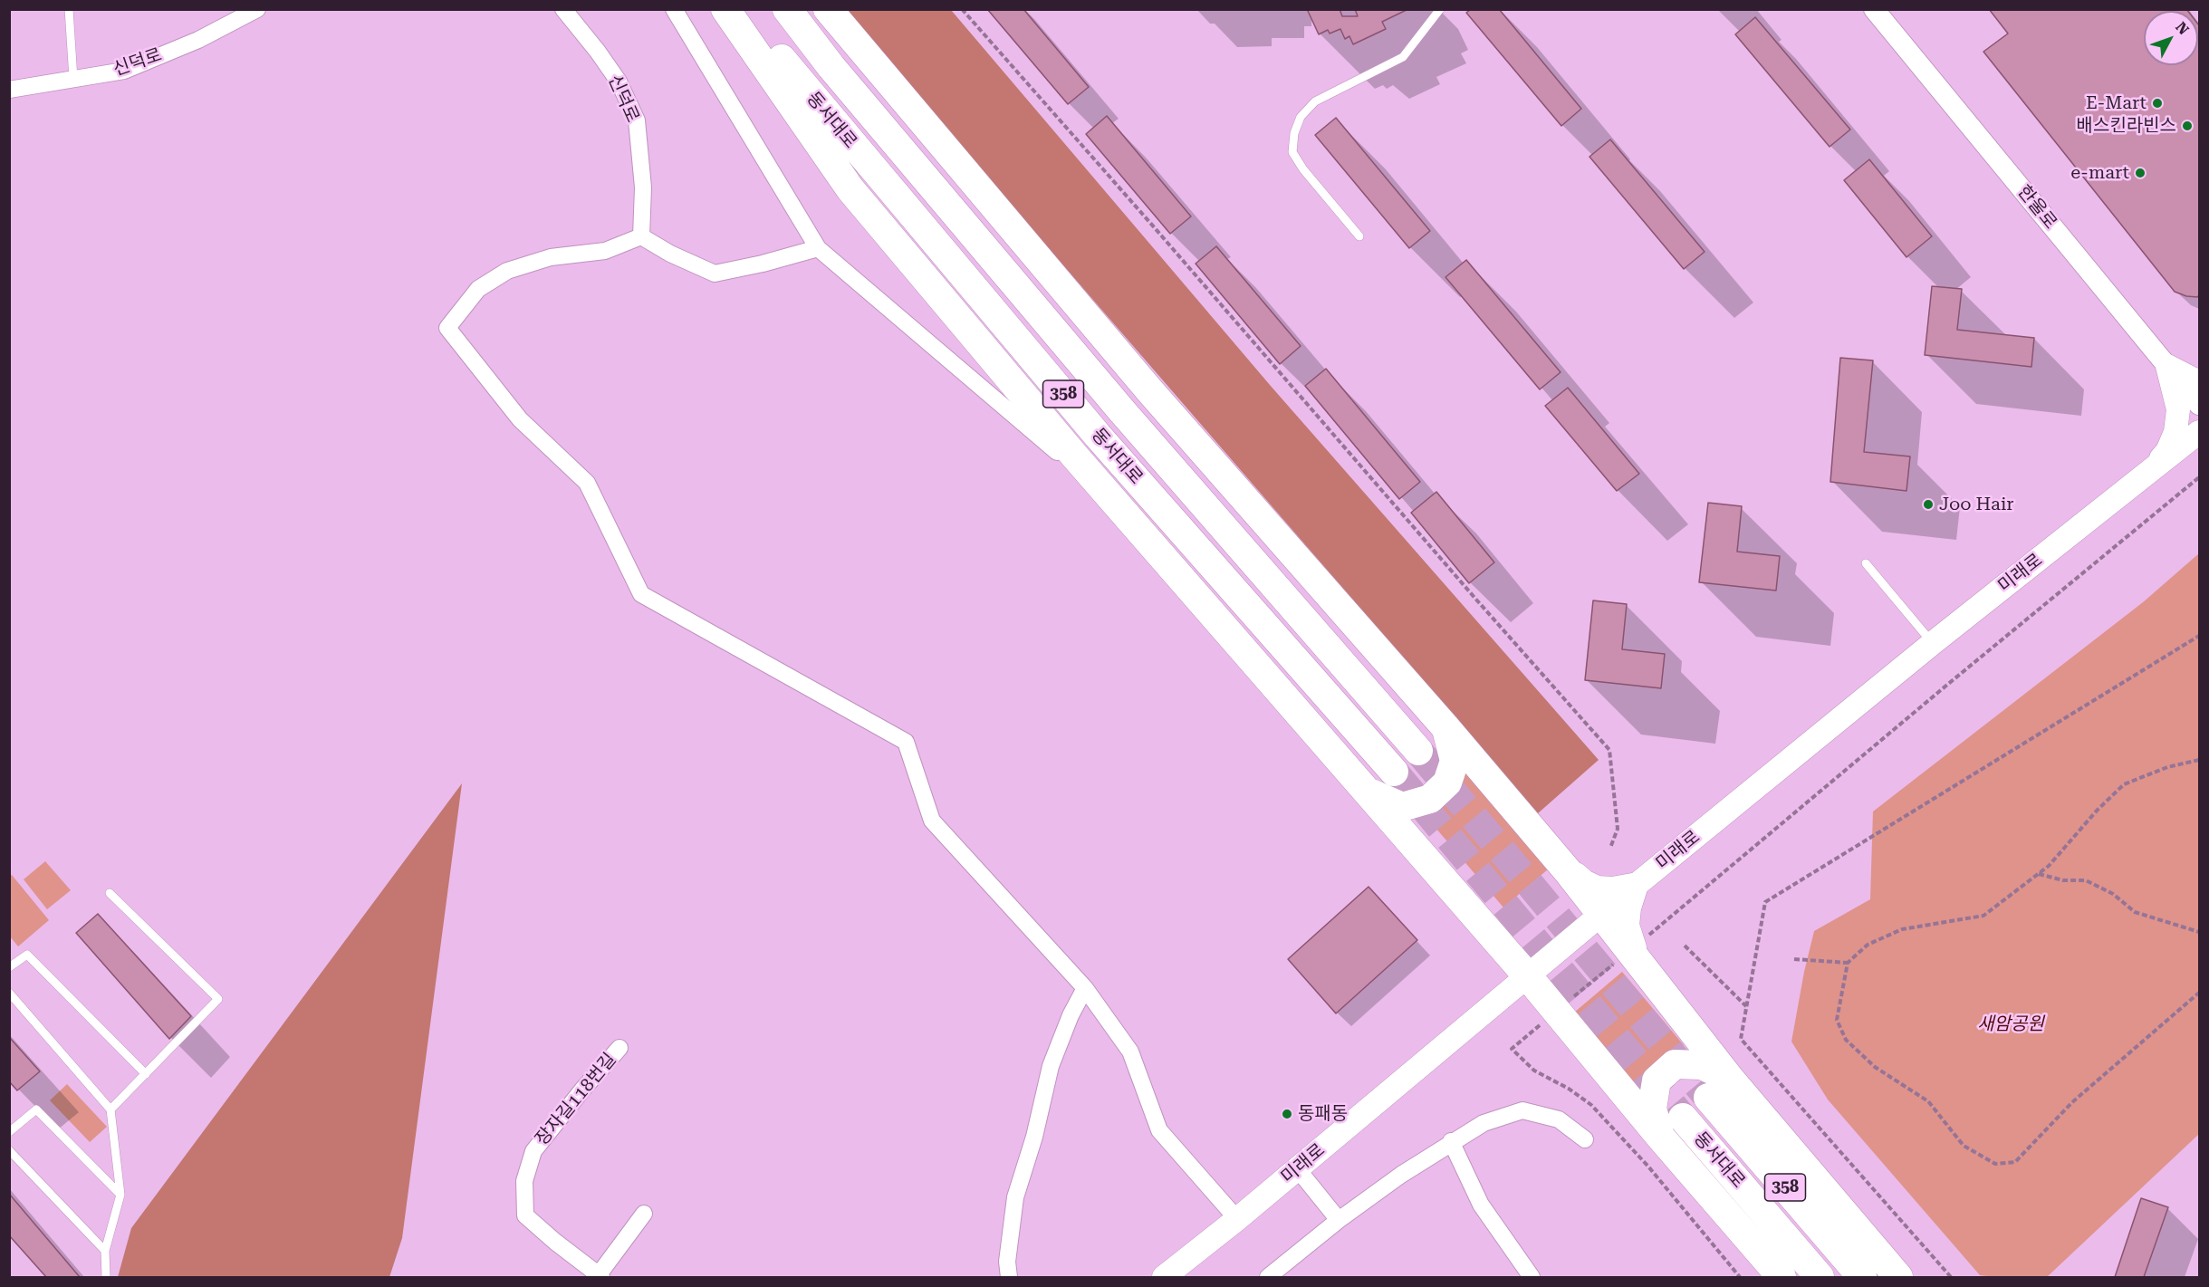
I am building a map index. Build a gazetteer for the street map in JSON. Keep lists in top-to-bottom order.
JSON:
{
  "streets": {
    "highway": ["동서대로", "358"],
    "main road": ["미래로"],
    "street": ["신덕로", "한울로", "장자길118번길"]
  },
  "parks": ["새암공원"],
  "places": [
    "E-Mart",
    "배스킨라빈스",
    "e-mart",
    "Joo Hair",
    "동패동"
  ],
  "north": "top right"
}
